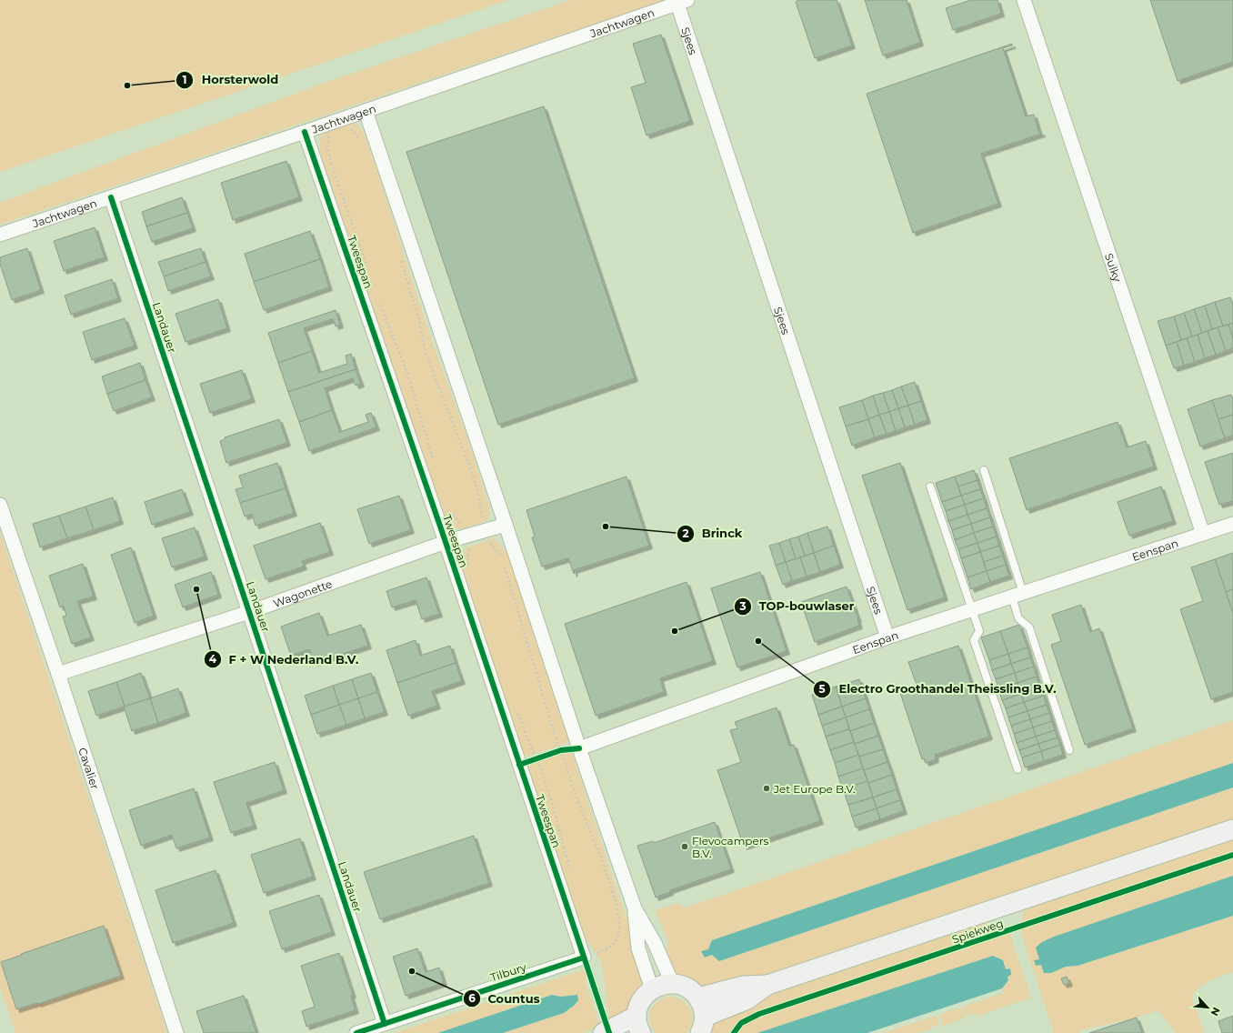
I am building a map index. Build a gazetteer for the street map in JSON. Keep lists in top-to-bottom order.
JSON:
{
  "streets": {
    "main road": ["Spiekweg"],
    "street": [
      "Jachtwagen",
      "Sjees",
      "Tweespan",
      "Sulky",
      "Landauer",
      "Eenspan",
      "Wagonette",
      "Cavalier",
      "Tilbury"
    ]
  },
  "crossings": [
    ["Jachtwagen", "Sjees"],
    ["Jachtwagen", "Tweespan"],
    ["Jachtwagen", "Landauer"],
    ["Sjees", "Eenspan"],
    ["Tweespan", "Wagonette"],
    ["Tweespan", "Tilbury"],
    ["Sulky", "Eenspan"],
    ["Landauer", "Wagonette"],
    ["Landauer", "Tilbury"],
    ["Wagonette", "Cavalier"]
  ],
  "places": [
    "Horsterwold",
    "Brinck",
    "F + W Nederland B.V.",
    "TOP-bouwlaser",
    "Electro Groothandel Theissling B.V.",
    "Jet Europe B.V.",
    "Flevocampers B.V.",
    "Countus"
  ],
  "north": "bottom right"
}
